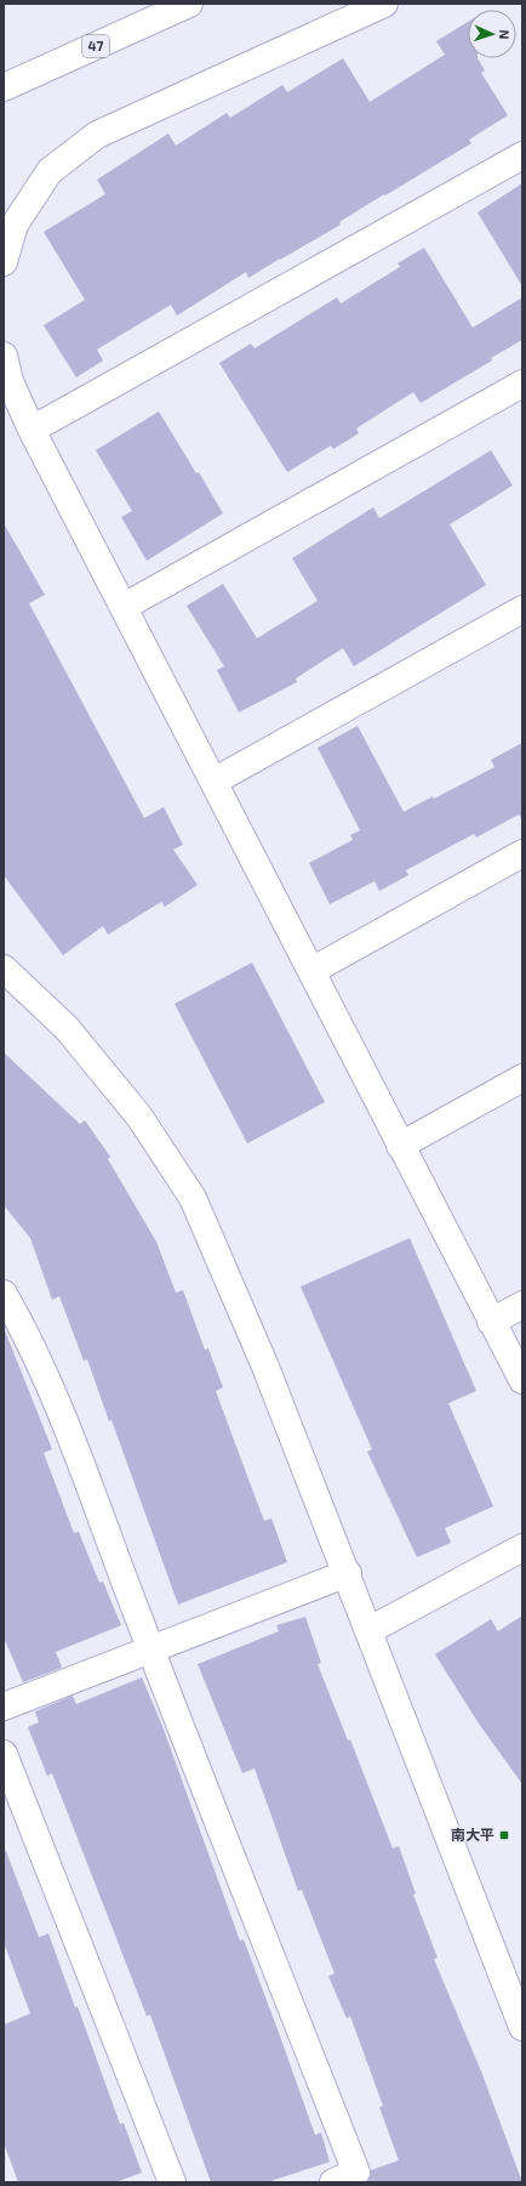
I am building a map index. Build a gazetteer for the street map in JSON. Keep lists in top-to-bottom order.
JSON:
{
  "streets": {
    "street": ["47"]
  },
  "places": {
    "transit": ["南大平"]
  },
  "north": "right"
}
